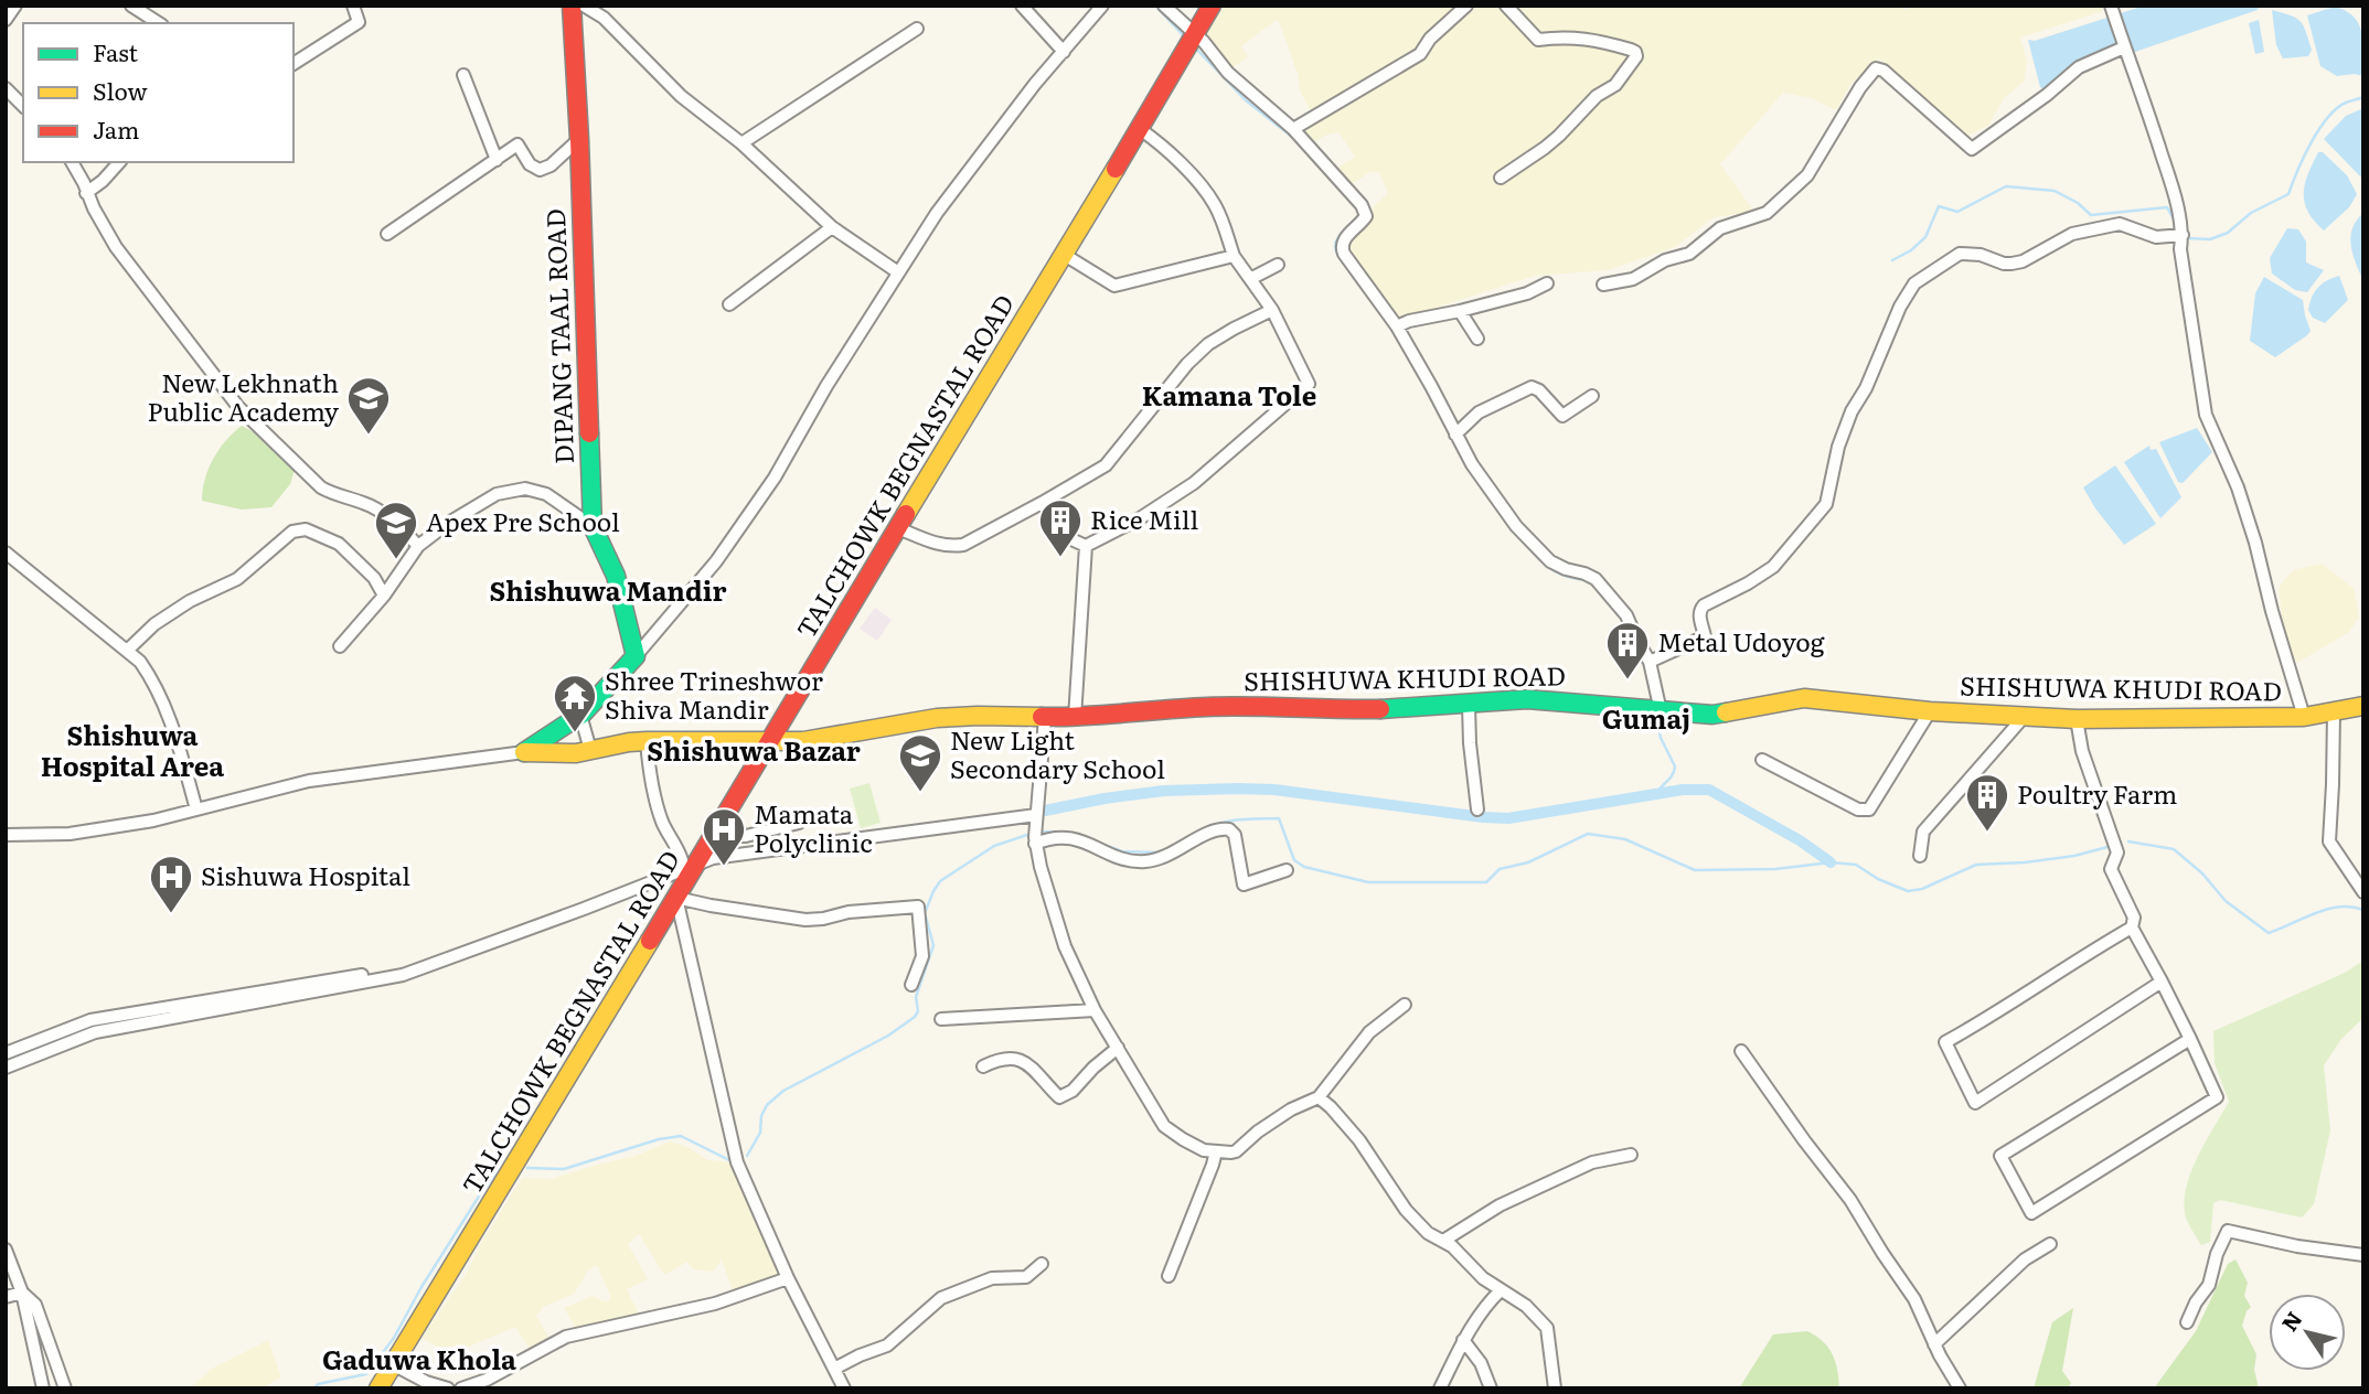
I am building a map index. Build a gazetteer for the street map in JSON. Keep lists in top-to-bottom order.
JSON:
{
  "streets": {
    "main road": ["DIPANG TAAL ROAD", "TALCHOWK BEGNASTAL ROAD", "SHISHUWA KHUDI ROAD"]
  },
  "crossings": [
    ["TALCHOWK BEGNASTAL ROAD", "SHISHUWA KHUDI ROAD"]
  ],
  "districts": [
    "Kamana Tole",
    "Shishuwa Mandir",
    "Gumaj",
    "Shishuwa Hospital Area",
    "Shishuwa Bazar",
    "Gaduwa Khola"
  ],
  "places": {
    "school or university": ["New Lekhnath Public Academy", "Apex Pre School", "New Light Secondary School"],
    "building": ["Rice Mill", "Metal Udoyog", "Poultry Farm"],
    "temple": ["Shree Trineshwor Shiva Mandir"],
    "hospital": ["Mamata Polyclinic", "Sishuwa Hospital"]
  },
  "legend": ["Fast", "Slow", "Jam"],
  "north": "top left"
}
